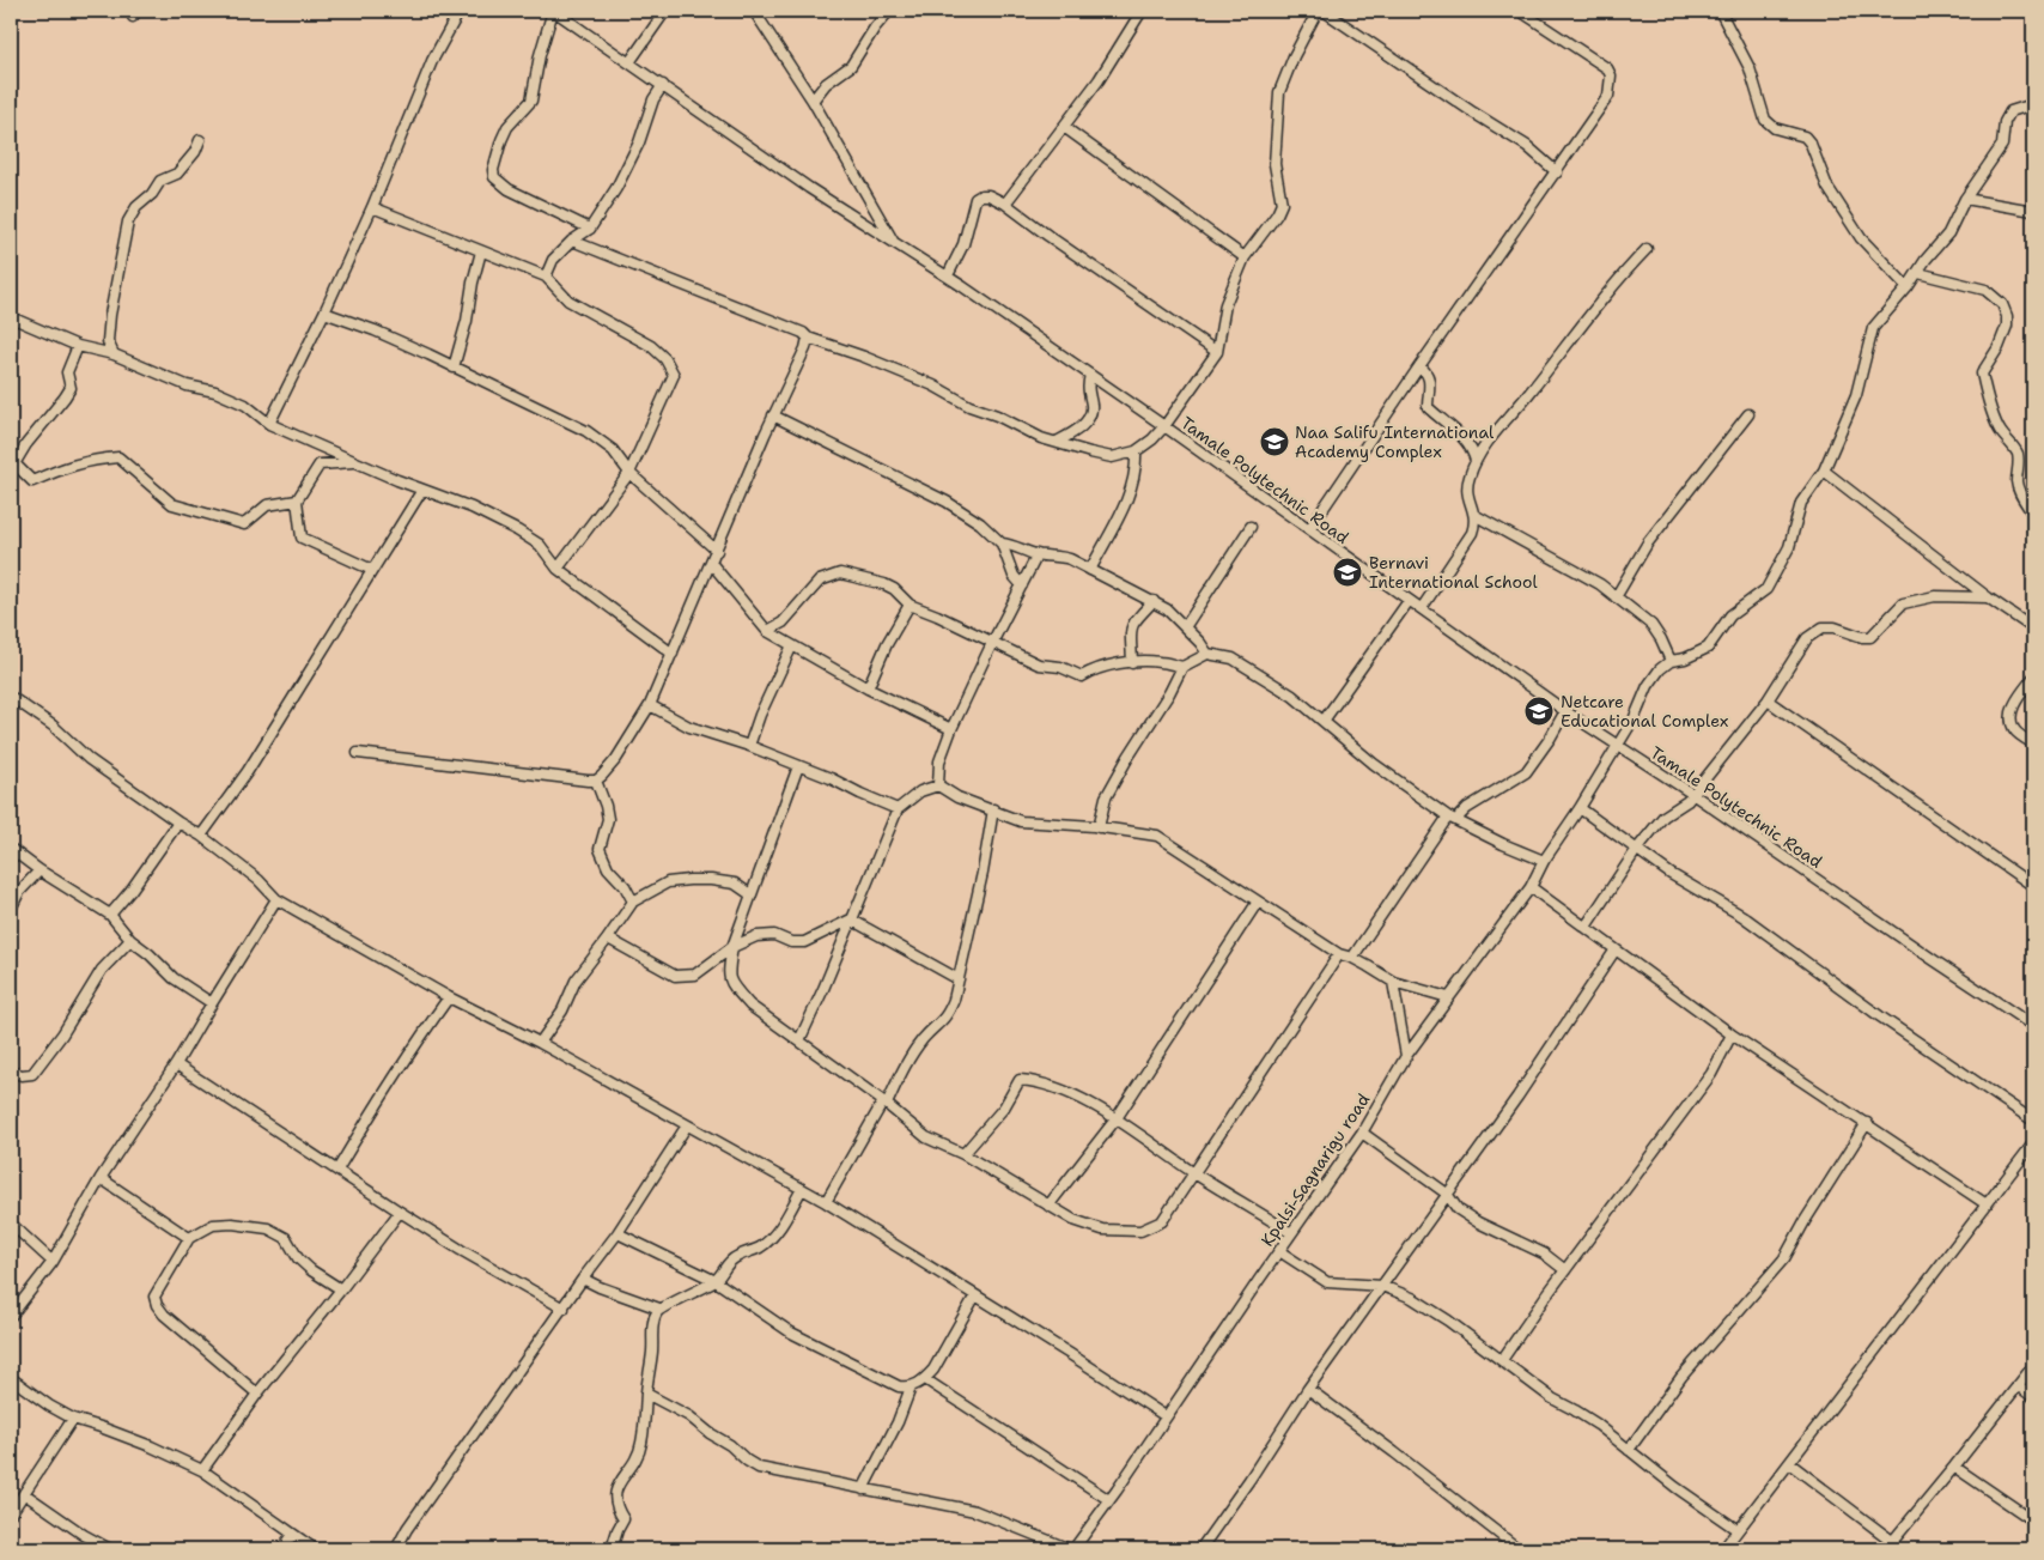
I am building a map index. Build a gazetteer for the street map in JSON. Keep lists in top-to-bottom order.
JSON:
{
  "streets": {
    "street": ["Tamale Polytechnic Road", "Kpalsi-Sagnarigu road"]
  },
  "crossings": [
    ["Tamale Polytechnic Road", "Kpalsi-Sagnarigu road"]
  ],
  "places": {
    "school or university": ["Naa Salifu International Academy Complex", "Bernavi International School", "Netcare Educational Complex"]
  }
}
